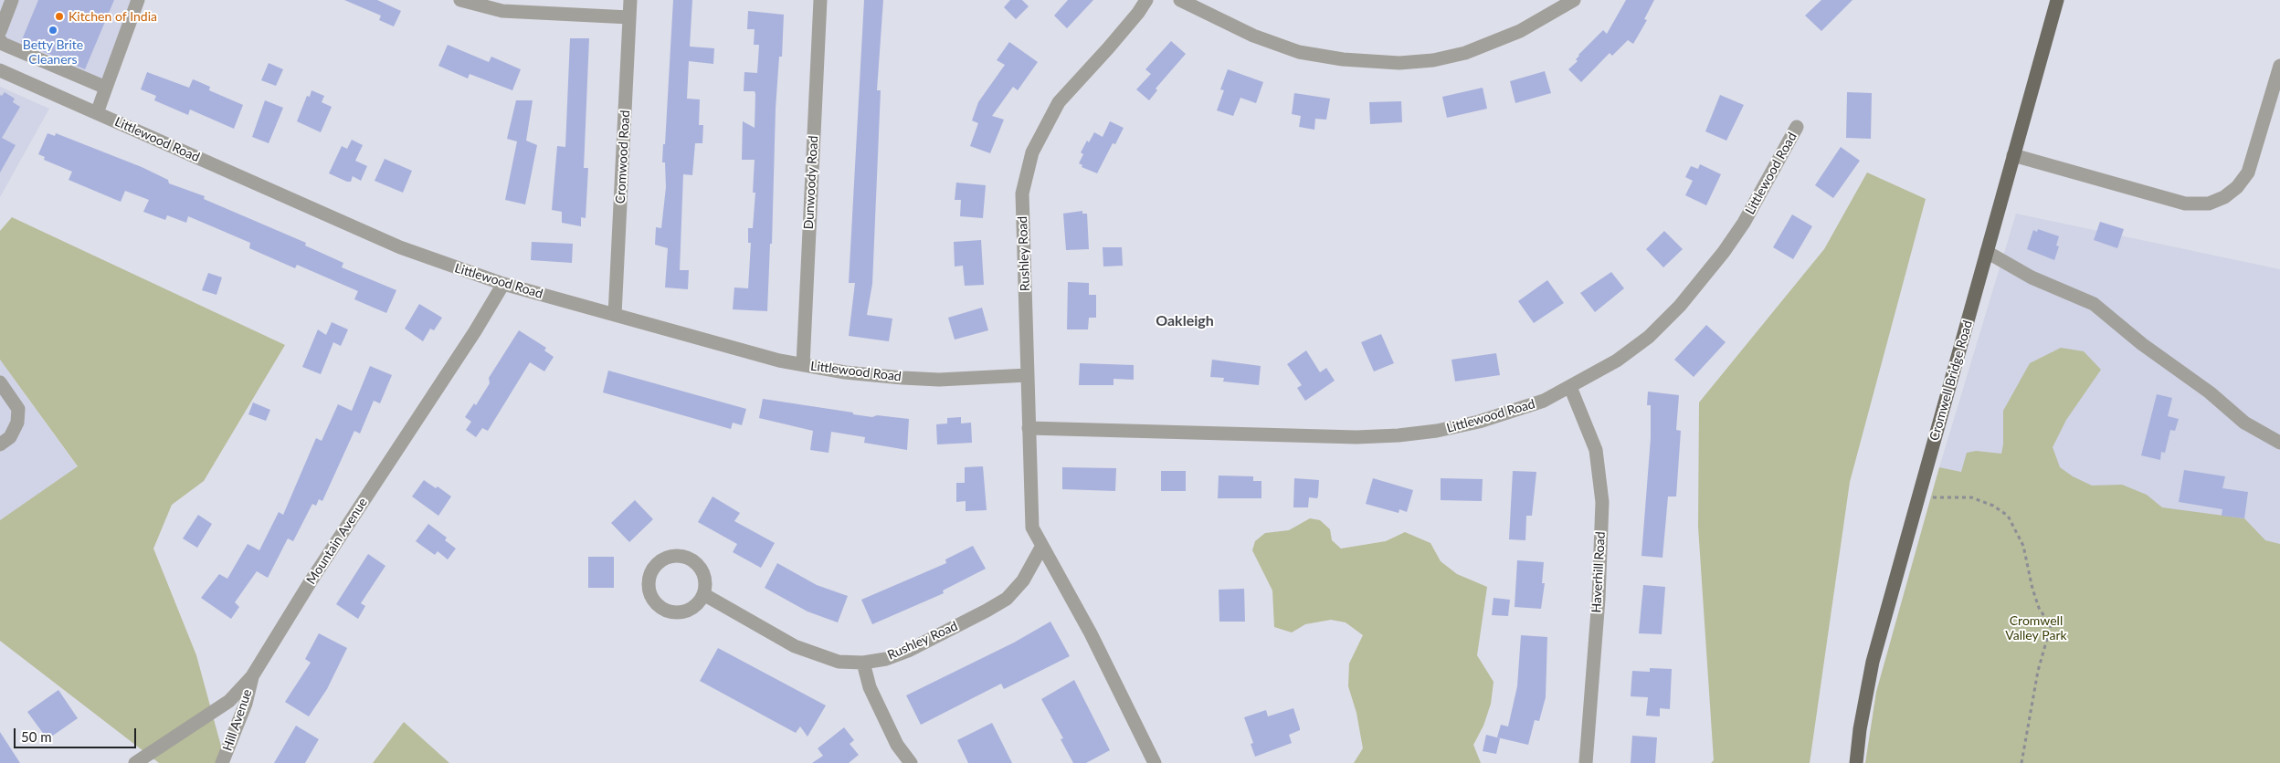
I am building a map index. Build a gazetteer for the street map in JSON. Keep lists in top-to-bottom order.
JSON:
{
  "streets": {
    "main road": ["Cromwell Bridge Road"],
    "street": [
      "Littlewood Road",
      "Cromwood Road",
      "Dunwoody Road",
      "Rushley Road",
      "Mountain Avenue",
      "Haverhill Road",
      "Hill Avenue"
    ]
  },
  "crossings": [
    ["Littlewood Road", "Cromwood Road"],
    ["Littlewood Road", "Dunwoody Road"],
    ["Littlewood Road", "Rushley Road"],
    ["Littlewood Road", "Mountain Avenue"],
    ["Littlewood Road", "Haverhill Road"],
    ["Mountain Avenue", "Hill Avenue"]
  ],
  "districts": ["Oakleigh"],
  "parks": ["Cromwell Valley Park"],
  "places": ["Kitchen of India", "Betty Brite Cleaners"],
  "scale_bar": "50 m"
}
